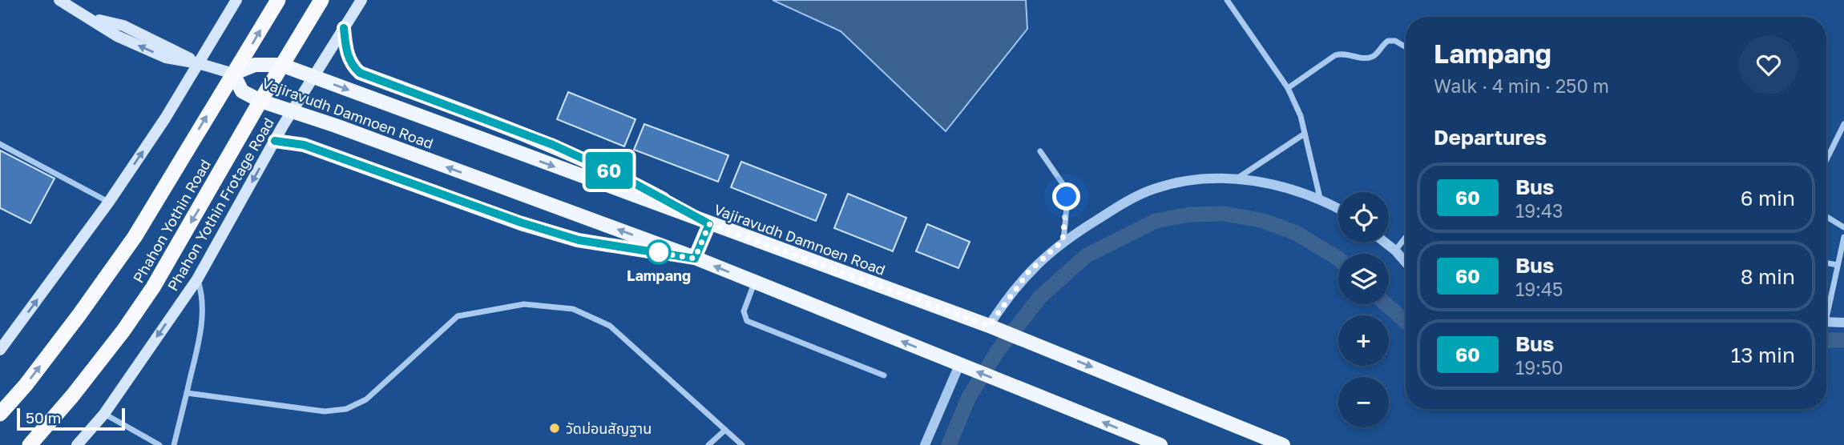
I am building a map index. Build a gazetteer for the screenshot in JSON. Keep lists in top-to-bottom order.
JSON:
{
  "streets": {
    "highway": ["Phahon Yothin Road"],
    "main road": ["Vajiravudh Damnoen Road", "Phahon Yothin Frotage Road"]
  },
  "crossings": [
    ["Vajiravudh Damnoen Road", "Phahon Yothin Frotage Road"],
    ["Vajiravudh Damnoen Road", "Phahon Yothin Road"]
  ],
  "one_way": ["Phahon Yothin Frotage Road"],
  "places": ["Lampang", "วัดม่อนสัญฐาน"],
  "lines": ["bus line 60"],
  "scale_bar": "50 m",
  "page": {
    "on_map": "60",
    "heading": [
      ["Lampang", "Walk · 4 min · 250 m"],
      "Departures"
    ],
    "list": [
      {
        "mark": "60",
        "name": "Bus",
        "note": "19:43",
        "value": "6 min"
      },
      {
        "mark": "60",
        "name": "Bus",
        "note": "19:45",
        "value": "8 min"
      },
      {
        "mark": "60",
        "name": "Bus",
        "note": "19:50",
        "value": "13 min"
      }
    ],
    "map_buttons": ["+", "−"],
    "scale": "50 m"
  }
}
